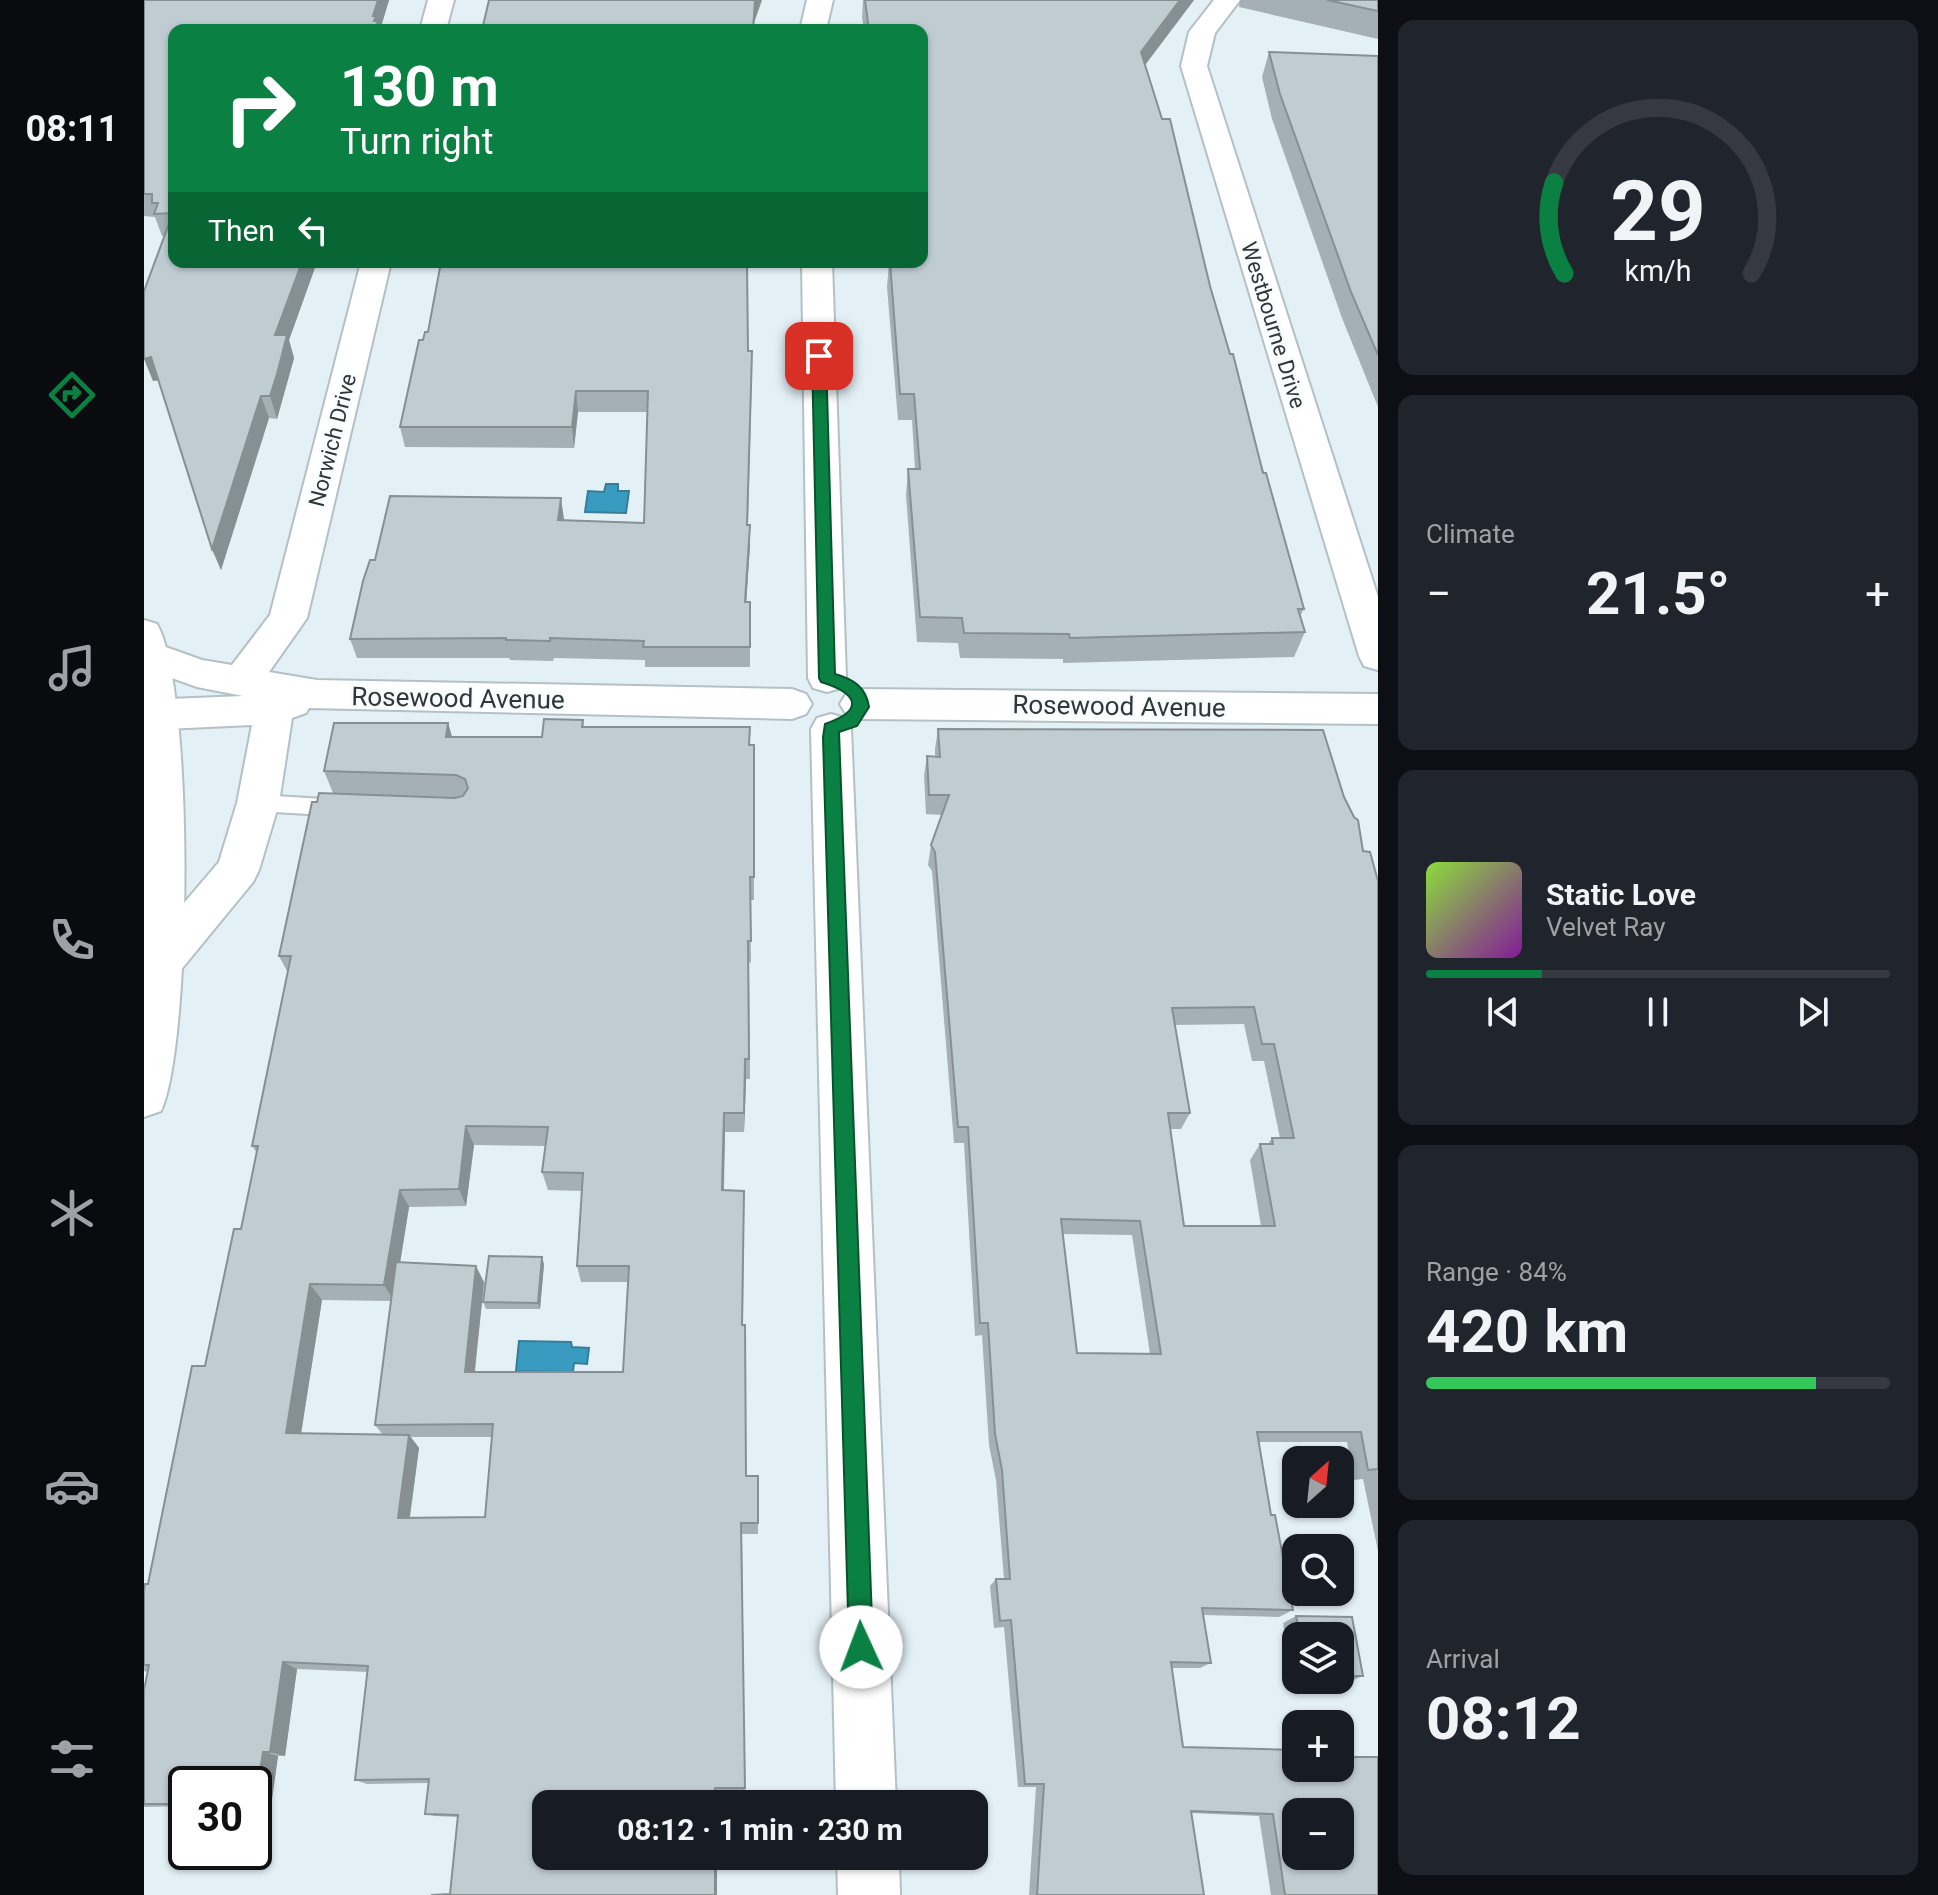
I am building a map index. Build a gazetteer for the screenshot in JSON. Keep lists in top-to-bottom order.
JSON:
{
  "streets": {
    "street": ["Westbourne Drive", "Norwich Drive", "Rosewood Avenue"]
  },
  "crossings": [
    ["Norwich Drive", "Rosewood Avenue"]
  ],
  "north": "top right",
  "page": {
    "tabs": "08:11",
    "turn": ["130 m", "Turn right"],
    "then": "Then",
    "tile": [
      "Climate",
      ["Range · 84%", "420 km"],
      ["Arrival", "08:12"]
    ],
    "heat": ["−", "21.5°", "+"],
    "song": ["Static Love", "Velvet Ray"],
    "map_buttons": ["+", "−"],
    "limit": "30",
    "trip": "08:12 · 1 min · 230 m",
    "gauge": ["29", "km/h"]
  }
}
